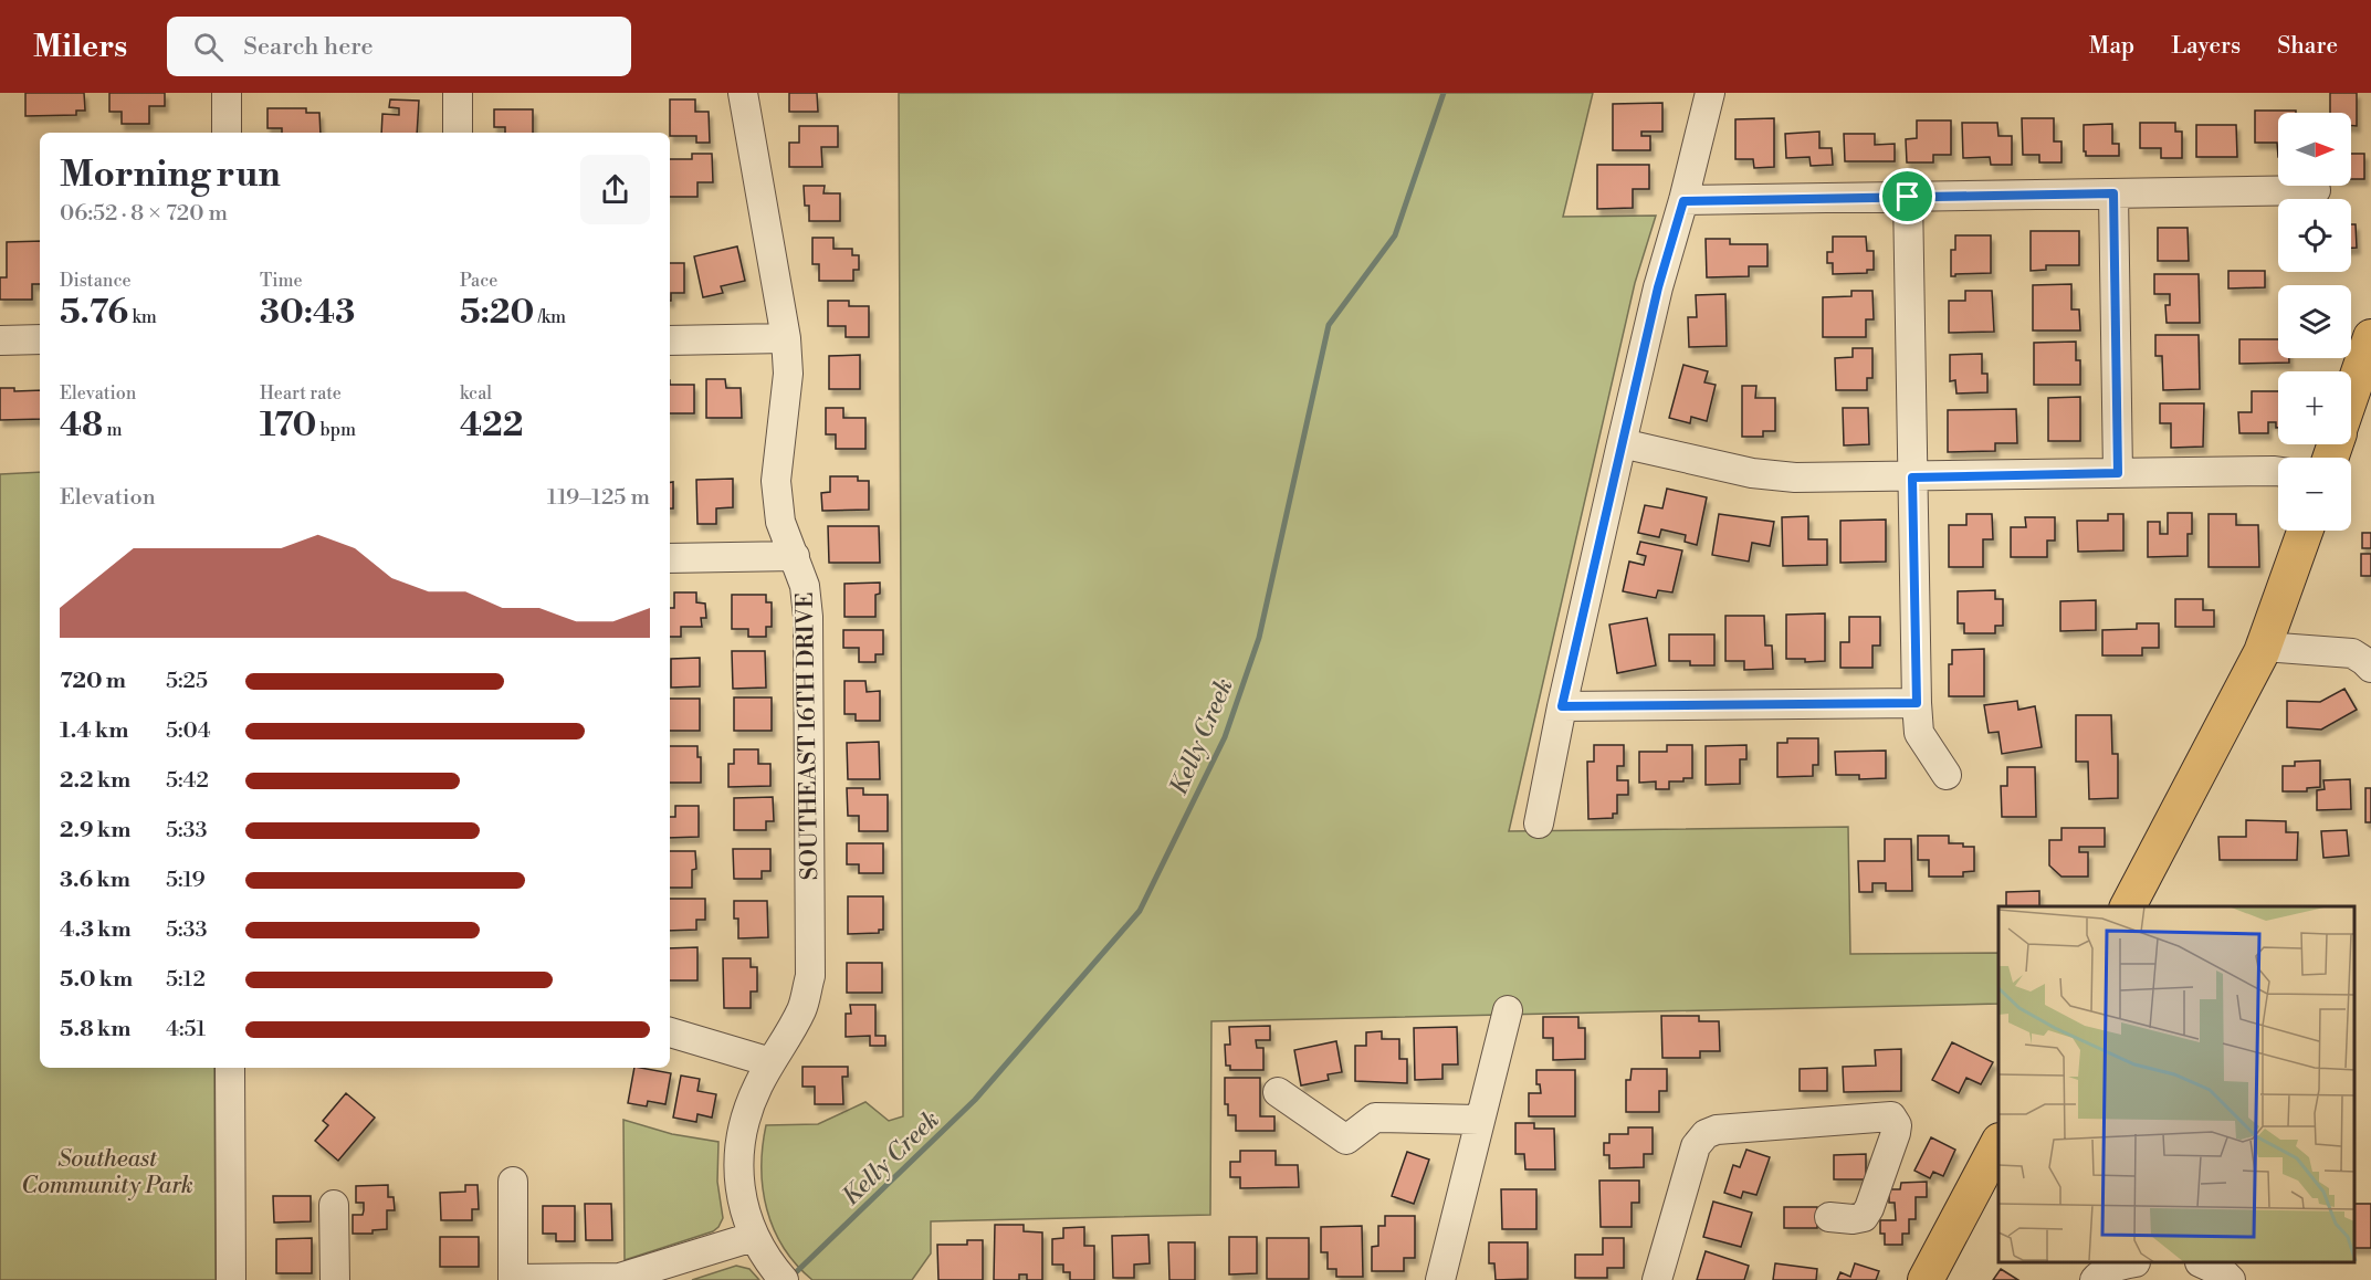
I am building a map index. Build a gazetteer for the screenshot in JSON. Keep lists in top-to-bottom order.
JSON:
{
  "streets": {
    "street": ["SOUTHEAST 16TH DRIVE"]
  },
  "water": ["Kelly Creek"],
  "parks": ["Southeast Community Park"],
  "north": "right",
  "page": {
    "header": "Milers",
    "search": "Search here",
    "nav": ["Map", "Layers", "Share"],
    "map_buttons": ["+", "−"],
    "heading": ["Morning run", "06:52 · 8 × 720 m"],
    "stats": [
      ["Distance", "5.76 km"],
      ["Time", "30:43"],
      ["Pace", "5:20 /km"],
      ["Elevation", "48 m"],
      ["Heart rate", "170 bpm"],
      ["kcal", "422"]
    ],
    "chart": ["Elevation", "119–125 m"],
    "list": [
      {
        "name": "720 m",
        "note": "5:25"
      },
      {
        "name": "1.4 km",
        "note": "5:04"
      },
      {
        "name": "2.2 km",
        "note": "5:42"
      },
      {
        "name": "2.9 km",
        "note": "5:33"
      },
      {
        "name": "3.6 km",
        "note": "5:19"
      },
      {
        "name": "4.3 km",
        "note": "5:33"
      },
      {
        "name": "5.0 km",
        "note": "5:12"
      },
      {
        "name": "5.8 km",
        "note": "4:51"
      }
    ]
  }
}
